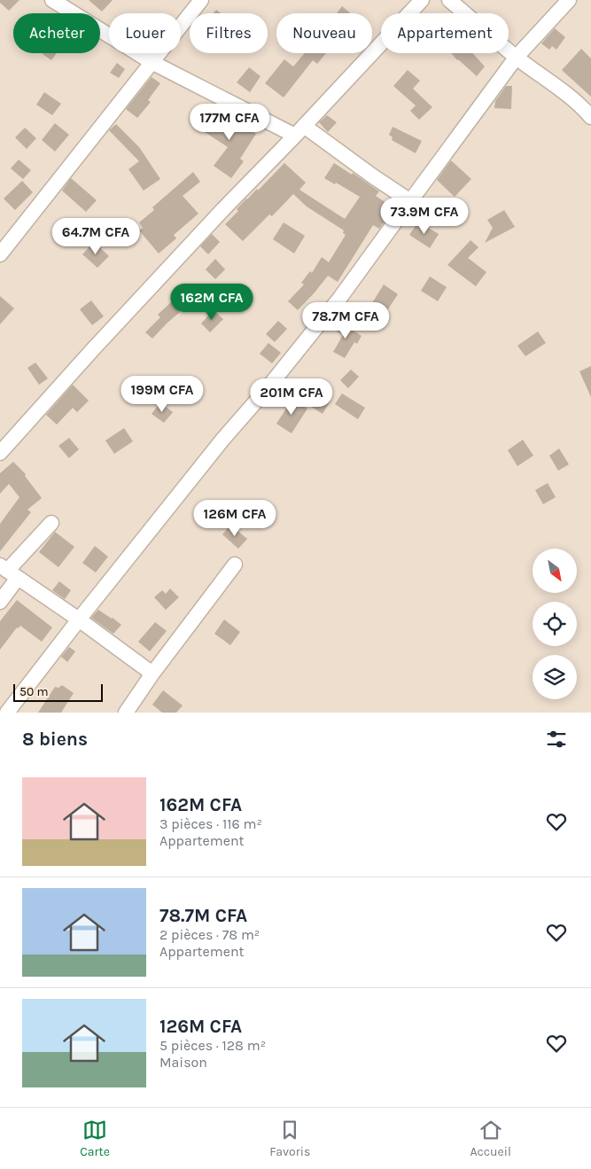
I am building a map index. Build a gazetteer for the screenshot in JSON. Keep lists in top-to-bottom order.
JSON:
{
  "scale_bar": "50 m",
  "north": "bottom right",
  "page": {
    "chip": [
      "Acheter",
      "Louer",
      "Filtres",
      "Nouveau",
      "Appartement"
    ],
    "price": [
      "177M CFA",
      "73.9M CFA",
      "64.7M CFA",
      "162M CFA",
      "78.7M CFA",
      "199M CFA",
      "201M CFA",
      "126M CFA"
    ],
    "scale": "50 m",
    "heading": "8 biens",
    "list": [
      {
        "name": "162M CFA",
        "note": "3 pièces · 116 m² · Appartement"
      },
      {
        "name": "78.7M CFA",
        "note": "2 pièces · 78 m² · Appartement"
      },
      {
        "name": "126M CFA",
        "note": "5 pièces · 128 m² · Maison"
      }
    ],
    "tabs": ["Carte", "Favoris", "Accueil"]
  }
}
